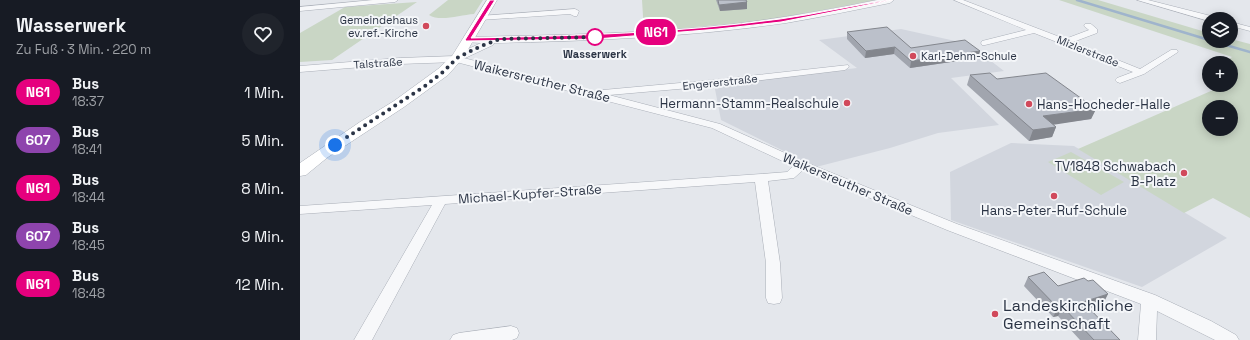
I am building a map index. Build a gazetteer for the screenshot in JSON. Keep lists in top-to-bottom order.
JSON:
{
  "streets": {
    "street": [
      "Mizlerstraße",
      "Talstraße",
      "Waikersreuther Straße",
      "Engererstraße",
      "Michael-Kupfer-Straße"
    ]
  },
  "crossings": [
    ["Talstraße", "Waikersreuther Straße"],
    ["Waikersreuther Straße", "Engererstraße"],
    ["Waikersreuther Straße", "Michael-Kupfer-Straße"]
  ],
  "places": [
    "Gemeindehaus ev.ref.-Kirche",
    "Wasserwerk",
    "Karl-Dehm-Schule",
    "Hermann-Stamm-Realschule",
    "Hans-Hocheder-Halle",
    "TV1848 Schwabach B-Platz",
    "Hans-Peter-Ruf-Schule",
    "Landeskirchliche Gemeinschaft"
  ],
  "lines": ["bus line N61"],
  "page": {
    "heading": ["Wasserwerk", "Zu Fuß · 3 Min. · 220 m"],
    "on_map": "N61",
    "map_buttons": ["+", "−"],
    "list": [
      {
        "mark": "N61",
        "name": "Bus",
        "note": "18:37",
        "value": "1 Min."
      },
      {
        "mark": "607",
        "name": "Bus",
        "note": "18:41",
        "value": "5 Min."
      },
      {
        "mark": "N61",
        "name": "Bus",
        "note": "18:44",
        "value": "8 Min."
      },
      {
        "mark": "607",
        "name": "Bus",
        "note": "18:45",
        "value": "9 Min."
      },
      {
        "mark": "N61",
        "name": "Bus",
        "note": "18:48",
        "value": "12 Min."
      }
    ]
  }
}
